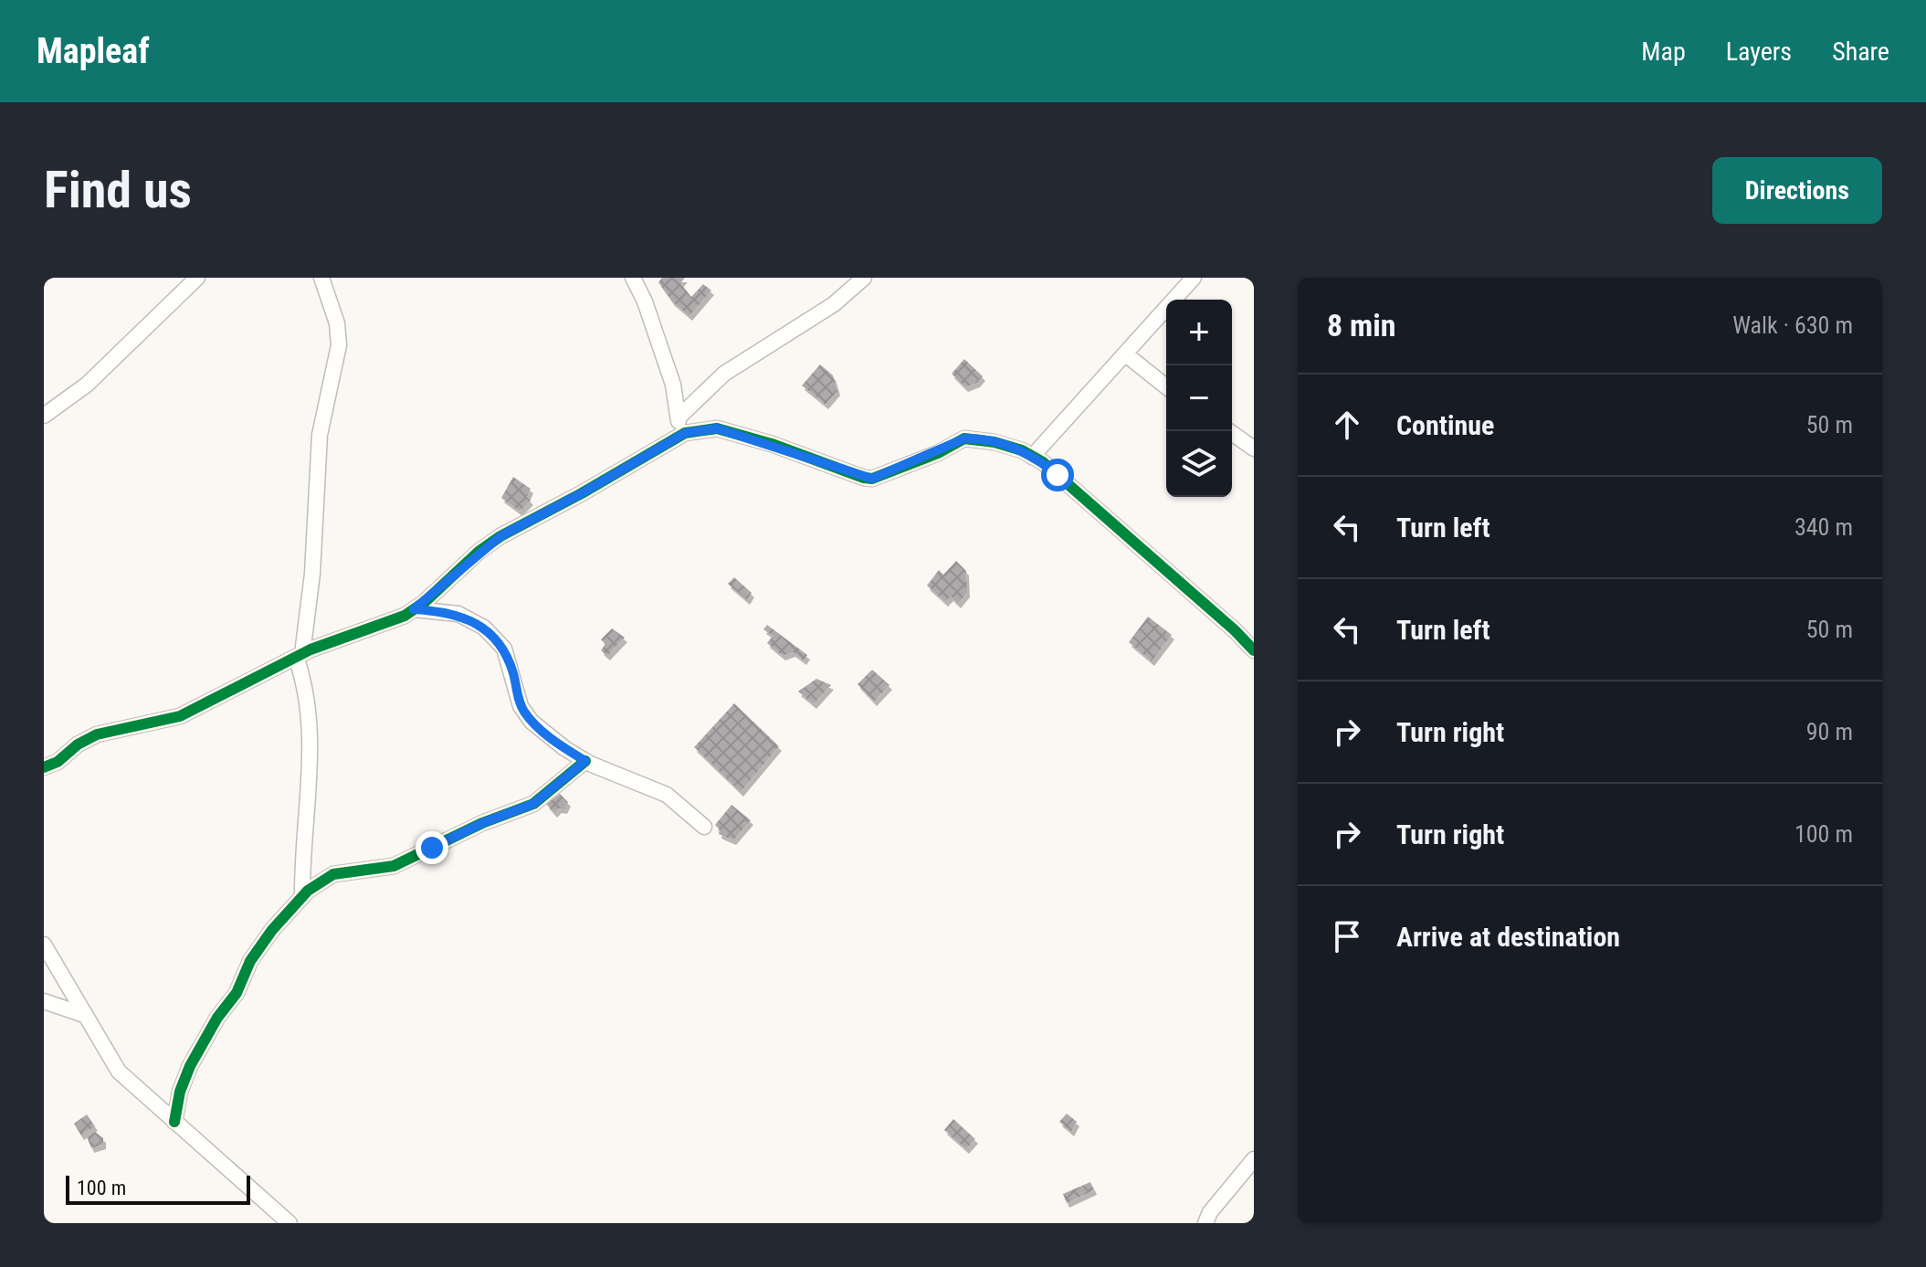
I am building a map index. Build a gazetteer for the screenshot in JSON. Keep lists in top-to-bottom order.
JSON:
{
  "scale_bar": "100 m",
  "page": {
    "header": "Mapleaf",
    "nav": ["Map", "Layers", "Share"],
    "buttons": "Directions",
    "title": "Find us",
    "heading": ["8 min", "Walk · 630 m"],
    "map_buttons": ["+", "−"],
    "list": [
      ["Continue", "50 m"],
      ["Turn left", "340 m"],
      ["Turn left", "50 m"],
      ["Turn right", "90 m"],
      ["Turn right", "100 m"],
      "Arrive at destination"
    ],
    "scale": "100 m"
  }
}
